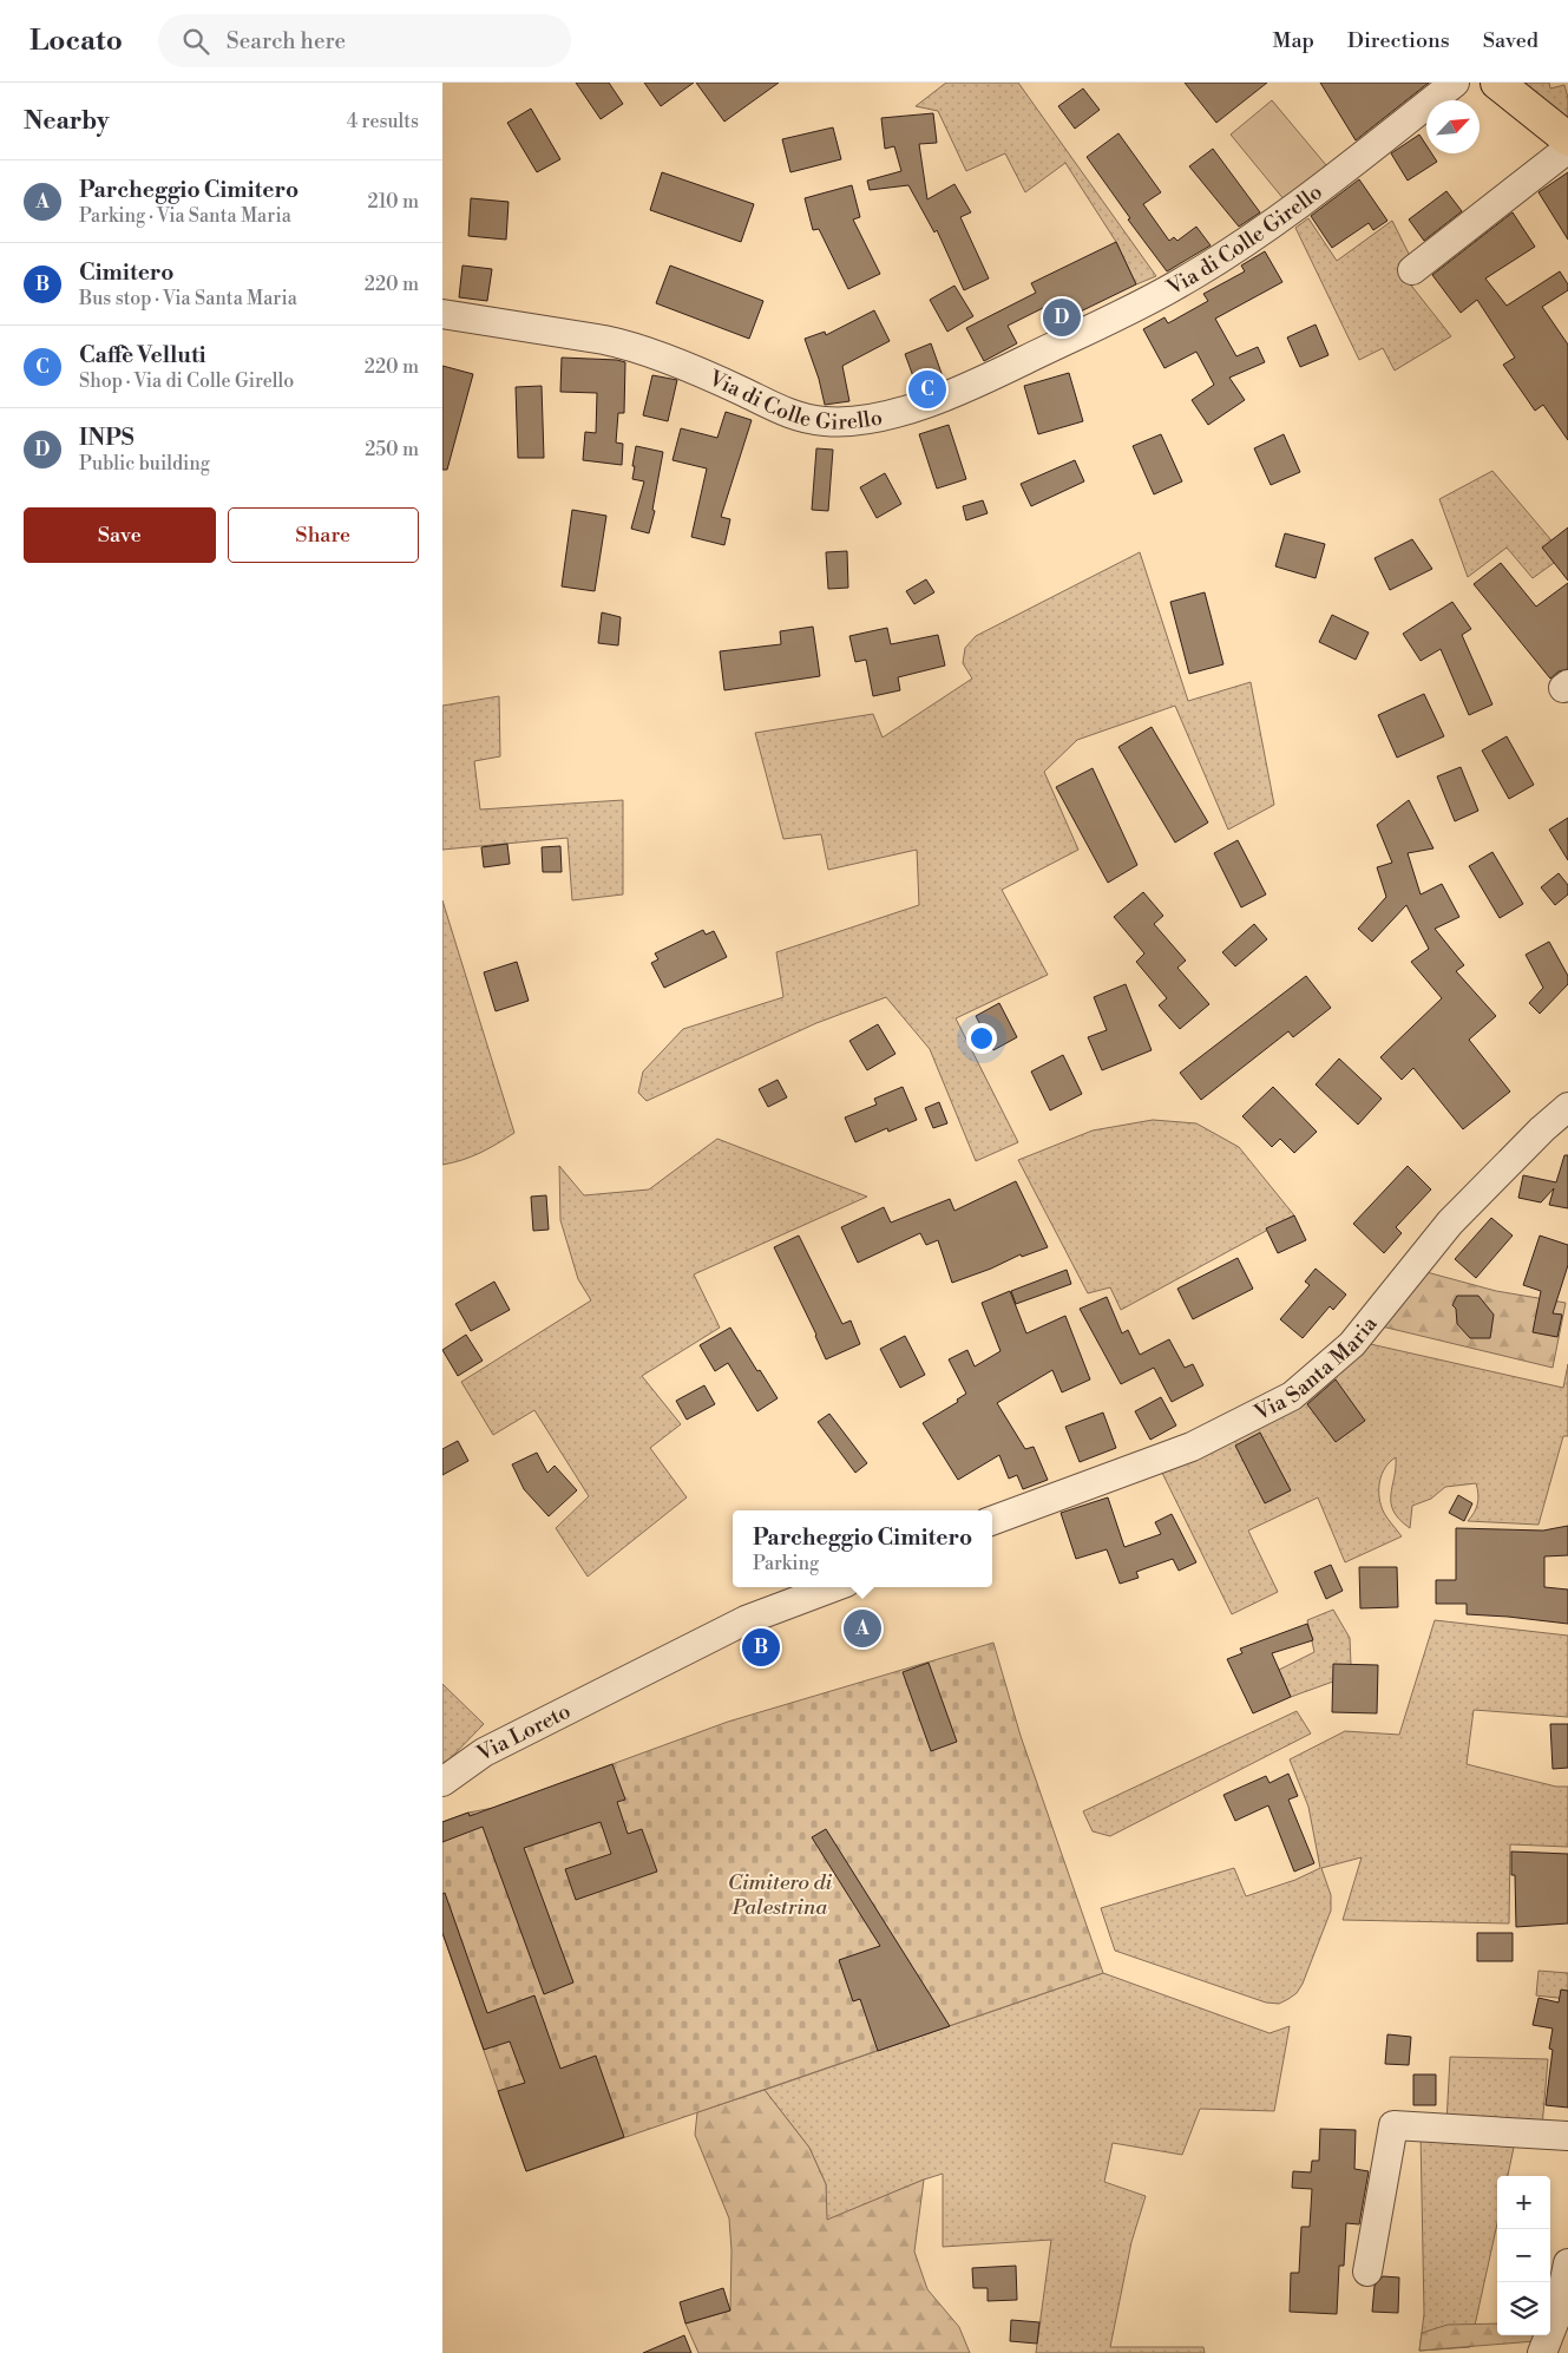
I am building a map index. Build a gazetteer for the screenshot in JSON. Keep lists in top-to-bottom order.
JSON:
{
  "streets": {
    "street": ["Via di Colle Girello", "Via Santa Maria", "Via Loreto"]
  },
  "parks": ["Cimitero di Palestrina"],
  "north": "top right",
  "page": {
    "header": "Locato",
    "search": "Search here",
    "nav": ["Map", "Directions", "Saved"],
    "heading": ["Nearby", "4 results"],
    "list": [
      {
        "mark": "A",
        "name": "Parcheggio Cimitero",
        "note": "Parking · Via Santa Maria",
        "value": "210 m"
      },
      {
        "mark": "B",
        "name": "Cimitero",
        "note": "Bus stop · Via Santa Maria",
        "value": "220 m"
      },
      {
        "mark": "C",
        "name": "Caffè Velluti",
        "note": "Shop · Via di Colle Girello",
        "value": "220 m"
      },
      {
        "mark": "D",
        "name": "INPS",
        "note": "Public building",
        "value": "250 m"
      }
    ],
    "pins": [
      "D",
      "C",
      "A",
      "B"
    ],
    "buttons": ["Save", "Share"],
    "popup": ["Parcheggio Cimitero", "Parking"],
    "map_buttons": ["+", "−"]
  }
}
